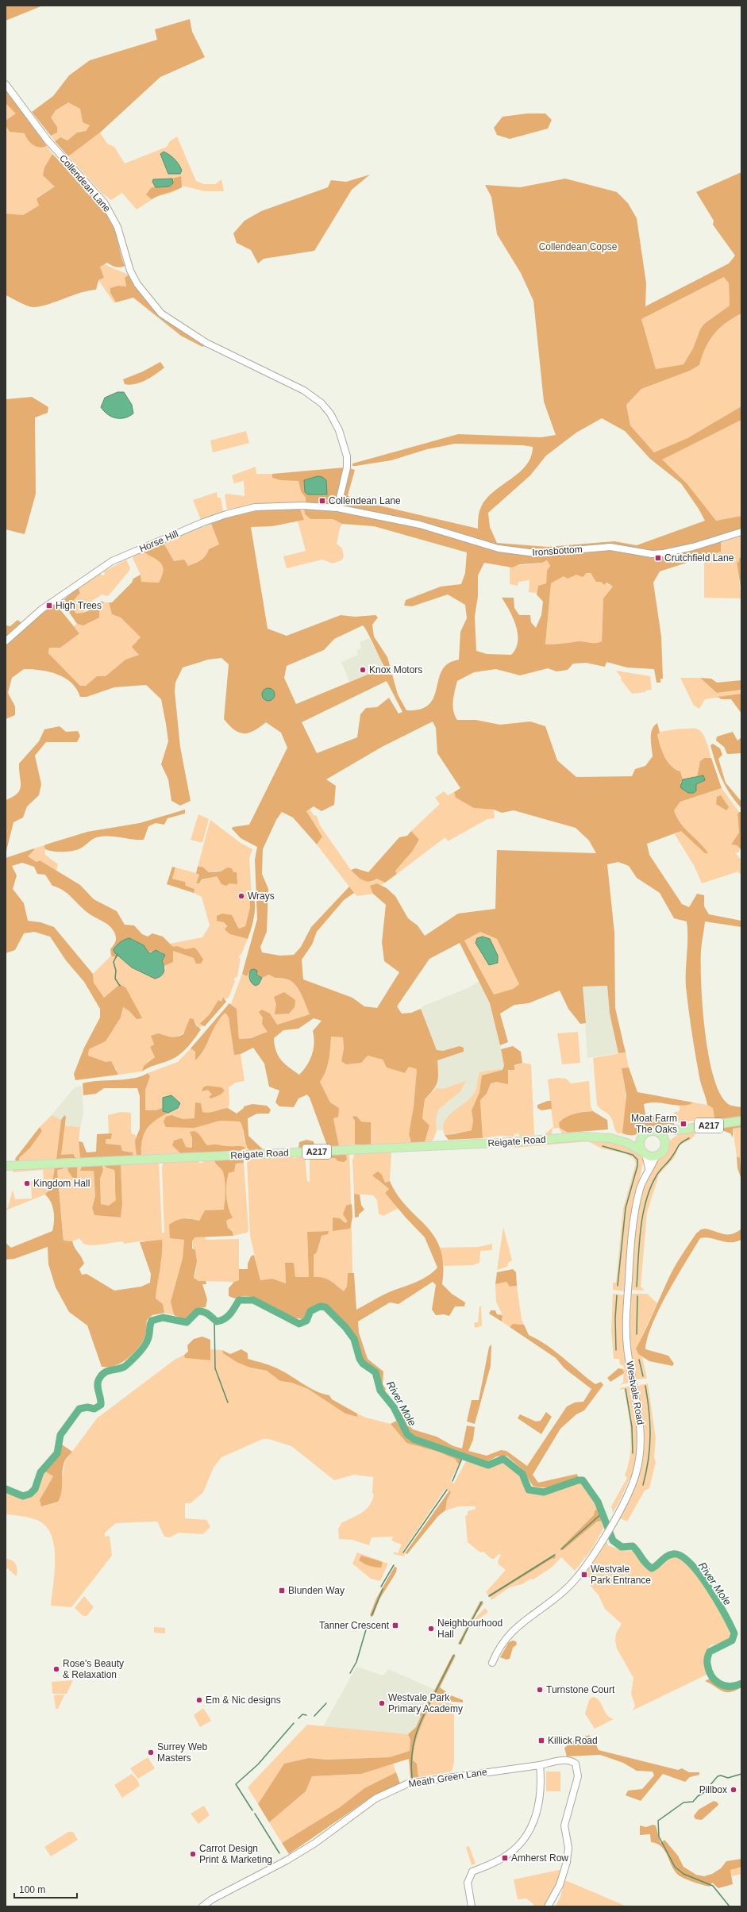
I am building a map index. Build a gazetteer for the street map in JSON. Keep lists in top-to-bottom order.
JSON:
{
  "streets": {
    "main road": ["A217", "Reigate Road"],
    "street": [
      "Collendean Lane",
      "Horse Hill",
      "Ironsbottom",
      "Westvale Road",
      "Meath Green Lane"
    ]
  },
  "crossings": [
    ["Collendean Lane", "Horse Hill"],
    ["Collendean Lane", "Ironsbottom"],
    ["Horse Hill", "Ironsbottom"],
    ["A217", "Reigate Road"],
    ["A217", "Westvale Road"],
    ["Reigate Road", "Westvale Road"]
  ],
  "water": ["River Mole"],
  "parks": ["Collendean Copse"],
  "places": {
    "transit": [
      "Collendean Lane",
      "Crutchfield Lane",
      "High Trees",
      "Moat Farm The Oaks",
      "Westvale Park Entrance",
      "Blunden Way",
      "Tanner Crescent",
      "Killick Road",
      "Amherst Row"
    ],
    "other": [
      "Knox Motors",
      "Wrays",
      "Kingdom Hall",
      "Neighbourhood Hall",
      "Rose's Beauty & Relaxation",
      "Turnstone Court",
      "Em & Nic designs",
      "Westvale Park Primary Academy",
      "Surrey Web Masters",
      "Pillbox",
      "Carrot Design Print & Marketing"
    ]
  },
  "scale_bar": "100 m"
}
